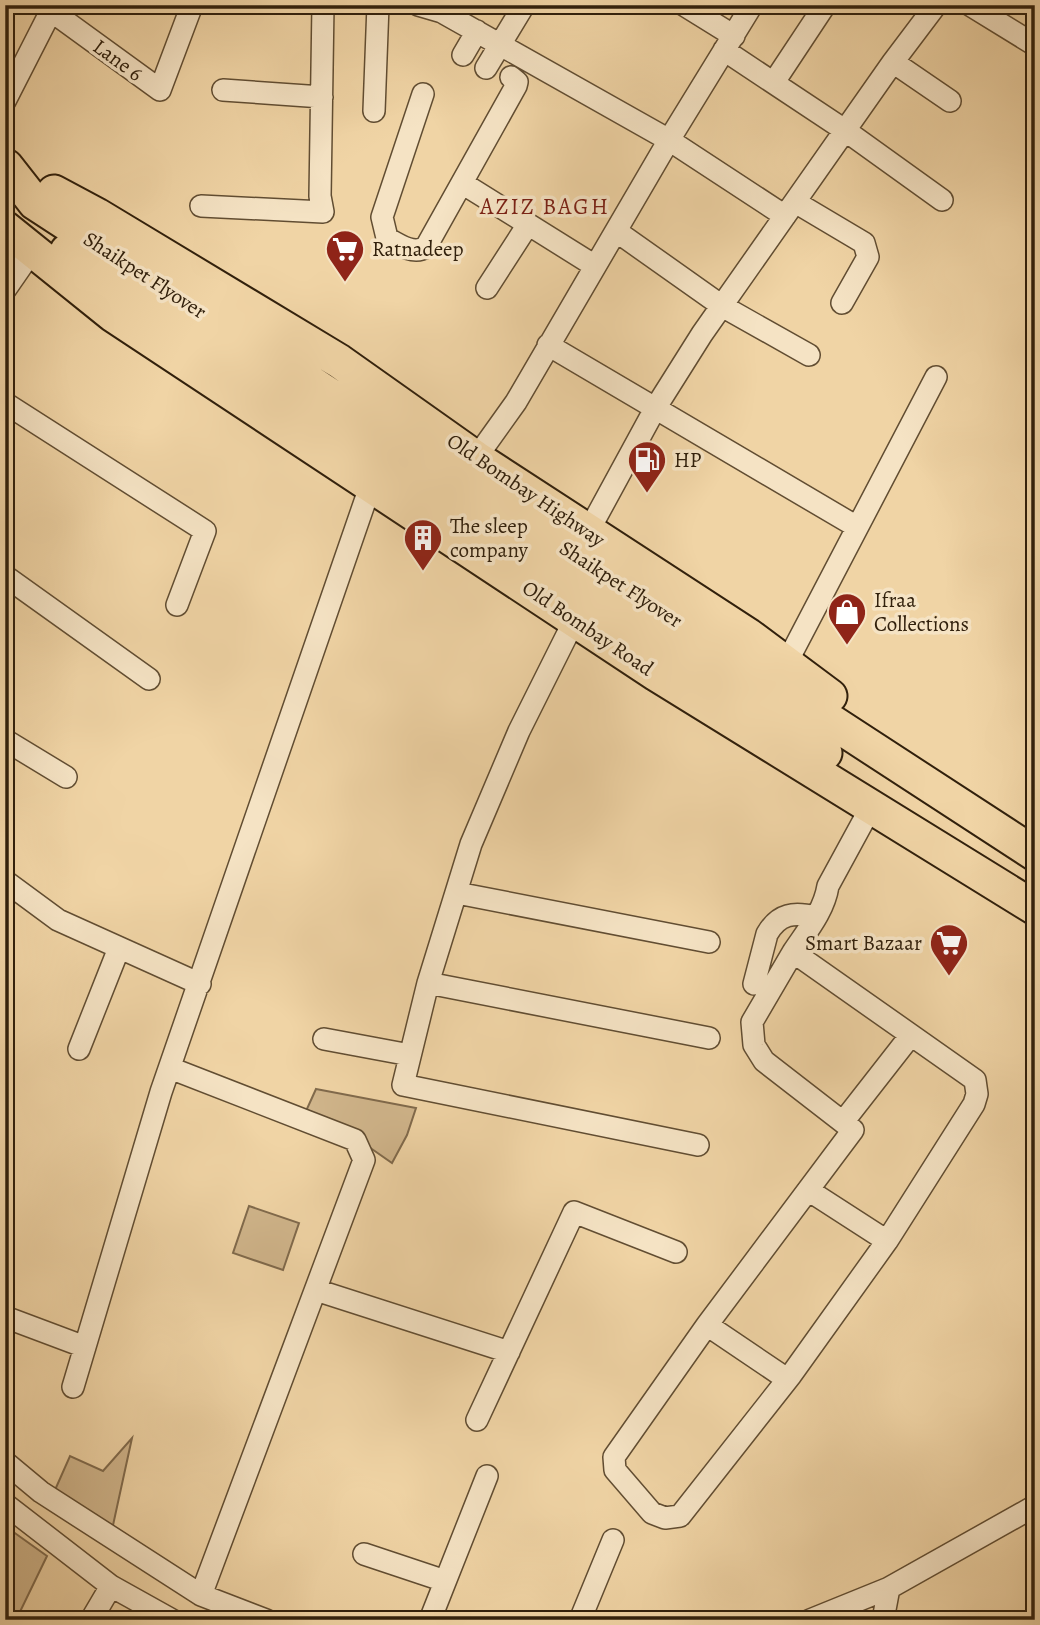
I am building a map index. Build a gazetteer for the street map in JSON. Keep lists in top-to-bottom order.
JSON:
{
  "streets": {
    "main road": ["Shaikpet Flyover", "Old Bombay Highway", "Old Bombay Road"],
    "street": ["Lane 6"]
  },
  "crossings": [
    ["Shaikpet Flyover", "Old Bombay Highway"]
  ],
  "districts": ["AZIZ BAGH"],
  "places": {
    "supermarket": ["Ratnadeep", "Smart Bazaar"],
    "fuel station": ["HP"],
    "building": ["The sleep company"],
    "shop": ["Ifraa Collections"]
  }
}
